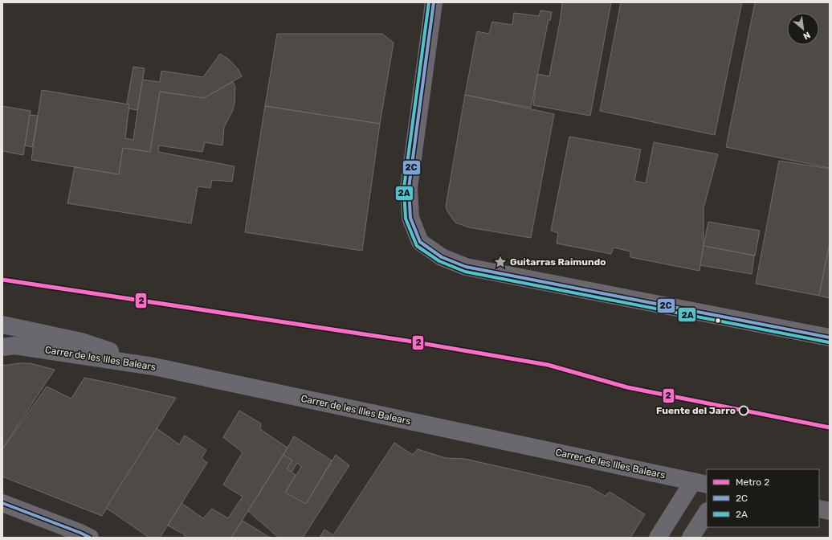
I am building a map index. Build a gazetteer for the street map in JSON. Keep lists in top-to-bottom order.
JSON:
{
  "streets": {
    "street": ["Carrer de les Illes Balears"]
  },
  "places": {
    "place": ["Guitarras Raimundo"],
    "other": ["Fuente del Jarro"]
  },
  "lines": ["transit line 2C", "transit line 2A", "metro line 2"],
  "legend": ["Metro 2", "2C", "2A"],
  "north": "bottom right"
}
